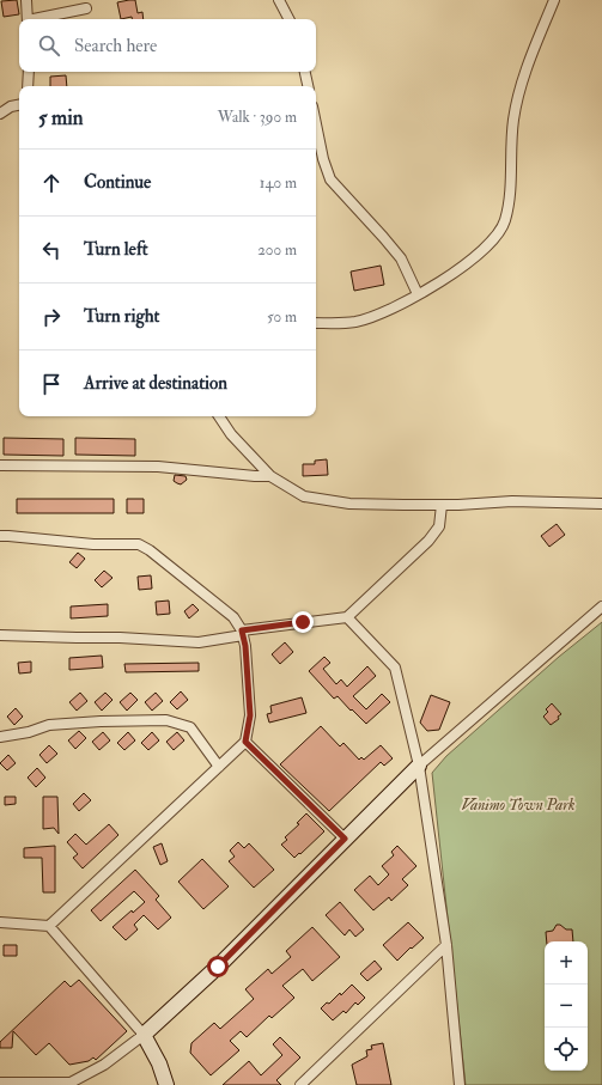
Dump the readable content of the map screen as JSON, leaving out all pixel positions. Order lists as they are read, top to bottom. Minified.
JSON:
{"parks":["Vanimo Town Park"],"page":{"search":"Search here","heading":["5 min","Walk · 390 m"],"list":[["Continue","140 m"],["Turn left","200 m"],["Turn right","50 m"],"Arrive at destination"],"map_buttons":["+","−"]}}
